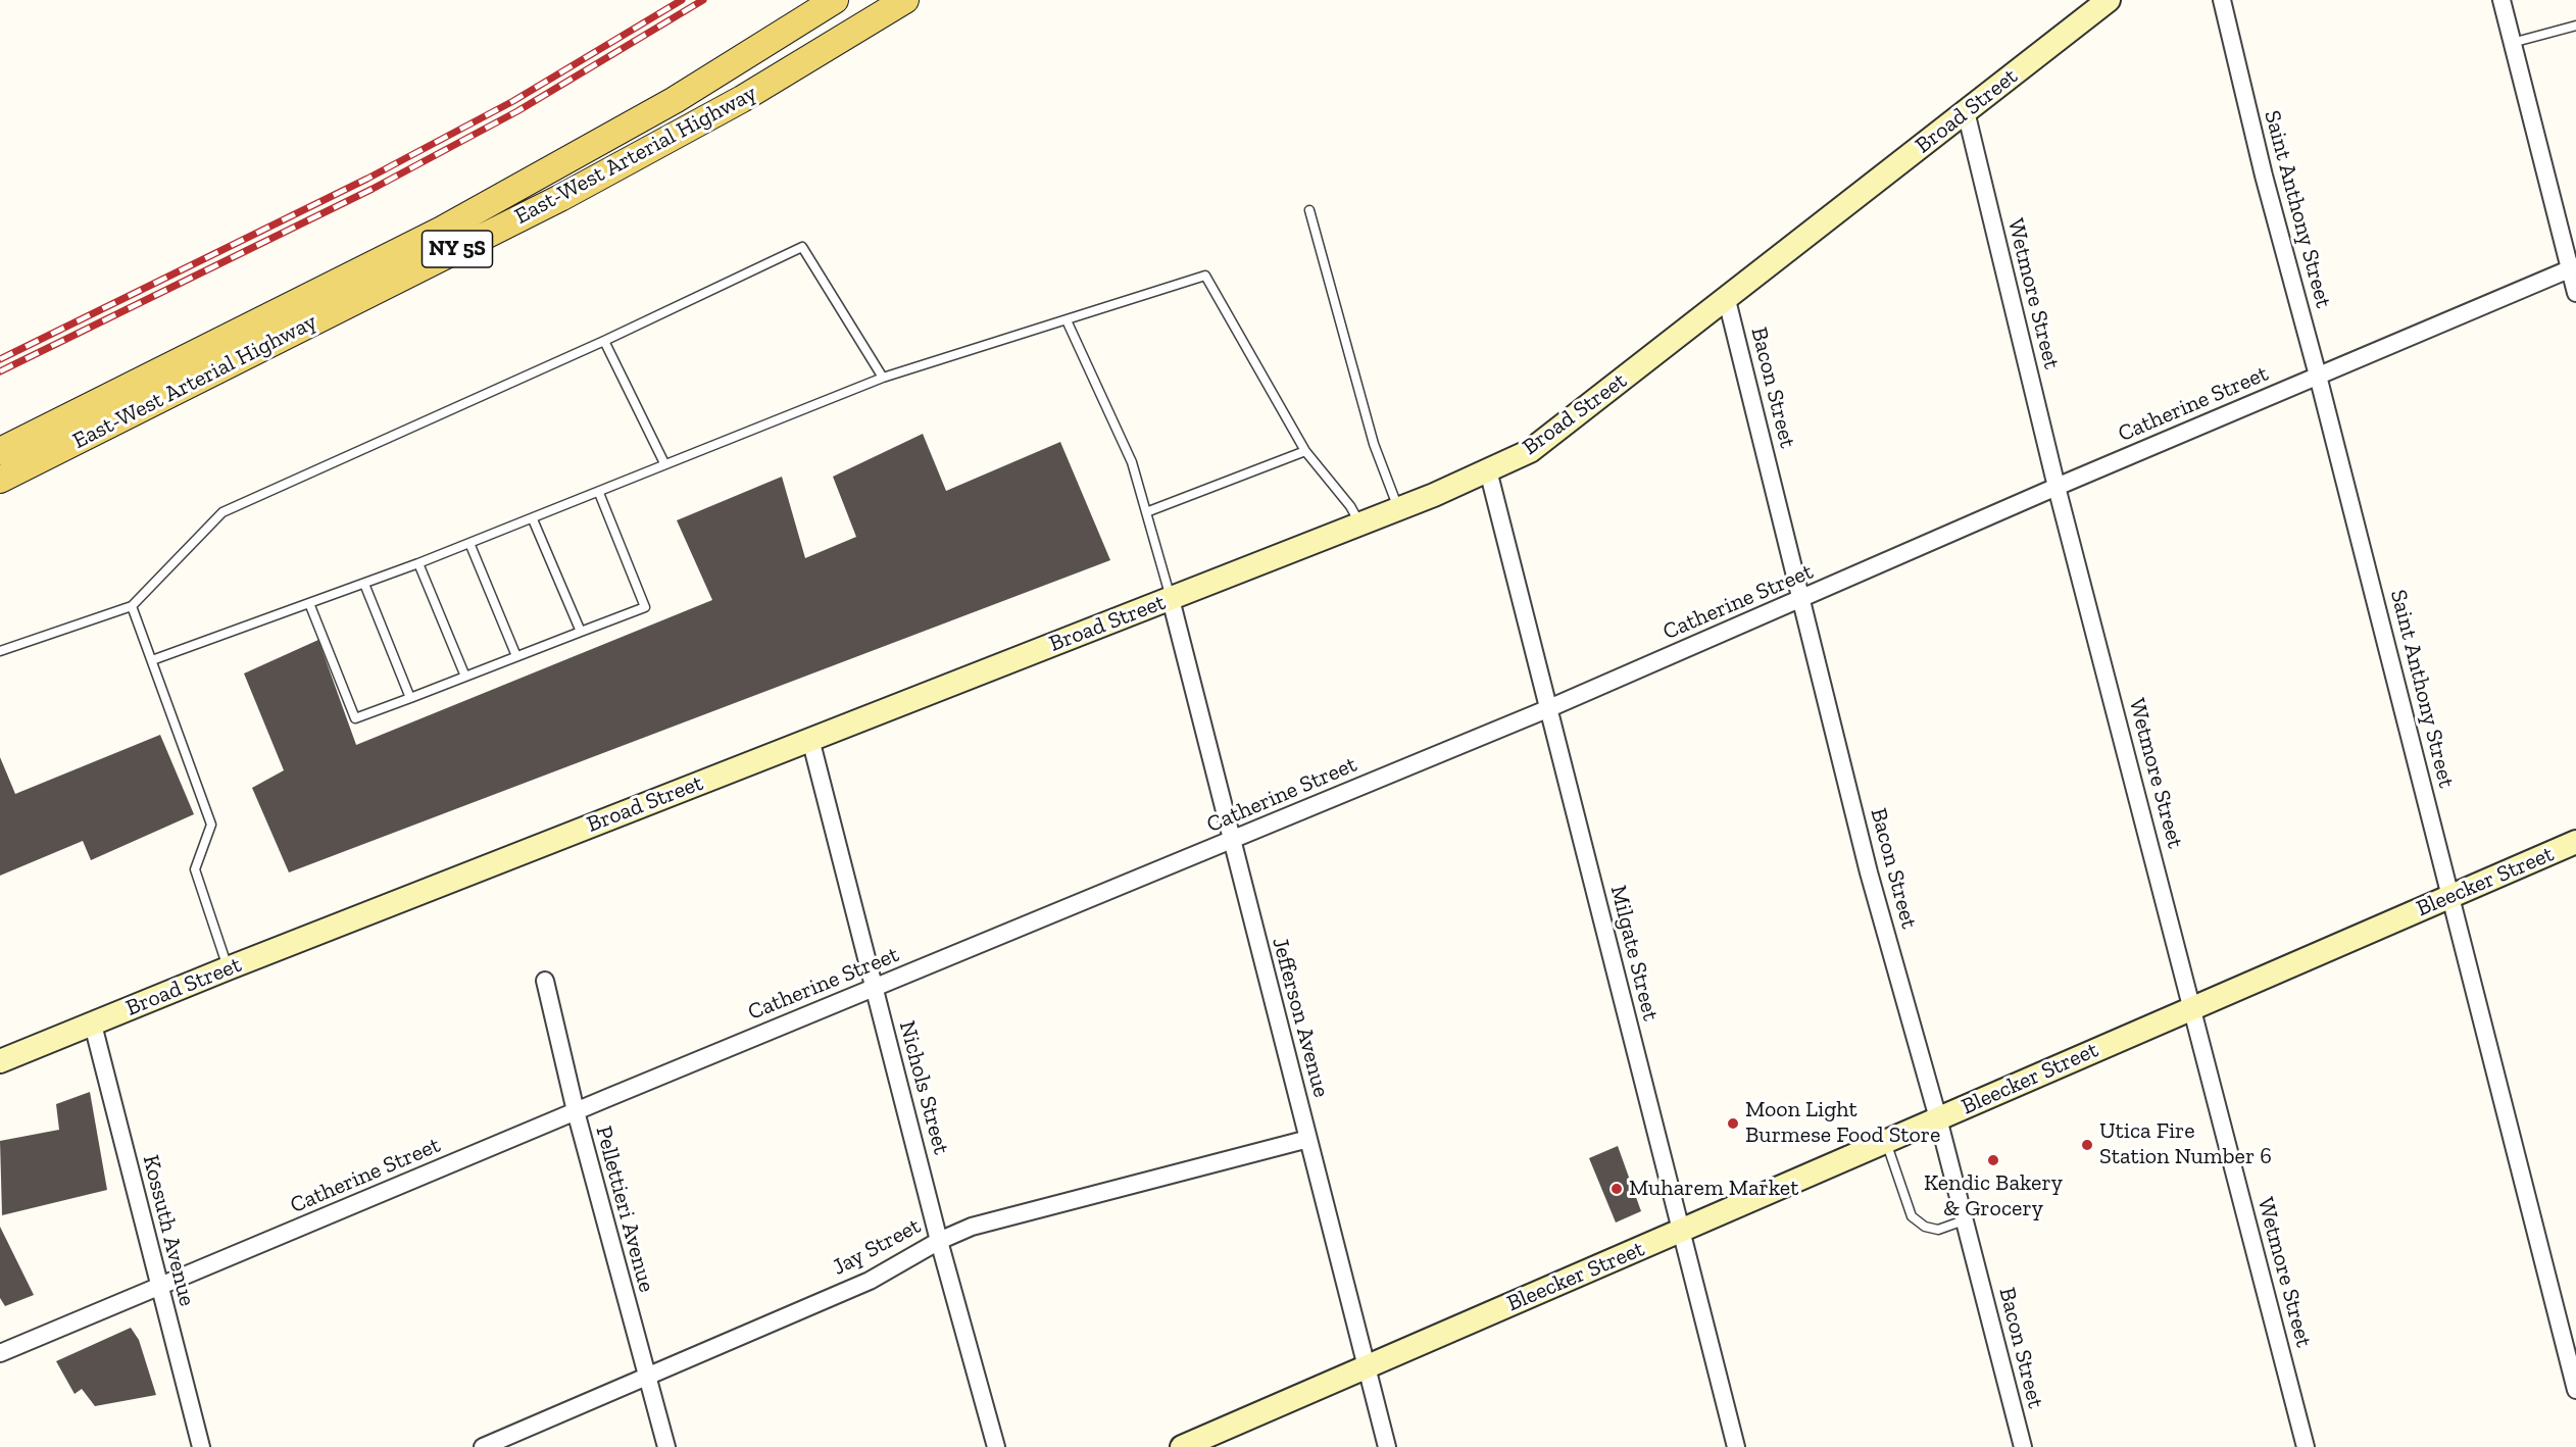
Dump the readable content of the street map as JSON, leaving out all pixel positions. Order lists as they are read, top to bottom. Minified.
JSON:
{"streets":{"main road":["Broad Street","East-West Arterial Highway","NY 5S","Bleecker Street"],"street":["Saint Anthony Street","Wetmore Street","Bacon Street","Catherine Street","Milgate Street","Jefferson Avenue","Nichols Street","Pellettieri Avenue","Kossuth Avenue","Jay Street"]},"crossings":[["Broad Street","Wetmore Street"],["Broad Street","Bacon Street"],["Broad Street","Milgate Street"],["Broad Street","Jefferson Avenue"],["Broad Street","Nichols Street"],["Broad Street","Kossuth Avenue"],["Saint Anthony Street","Catherine Street"],["Saint Anthony Street","Bleecker Street"],["Wetmore Street","Catherine Street"],["Wetmore Street","Bleecker Street"],["Bacon Street","Catherine Street"],["Bacon Street","Bleecker Street"],["Catherine Street","Milgate Street"],["Catherine Street","Jefferson Avenue"],["Catherine Street","Nichols Street"],["Catherine Street","Pellettieri Avenue"],["Catherine Street","Kossuth Avenue"],["Bleecker Street","Milgate Street"],["Bleecker Street","Jefferson Avenue"],["Jefferson Avenue","Jay Street"],["Nichols Street","Jay Street"],["Pellettieri Avenue","Jay Street"]],"places":["Moon Light Burmese Food Store","Utica Fire Station Number 6","Kendic Bakery & Grocery","Muharem Market"]}
